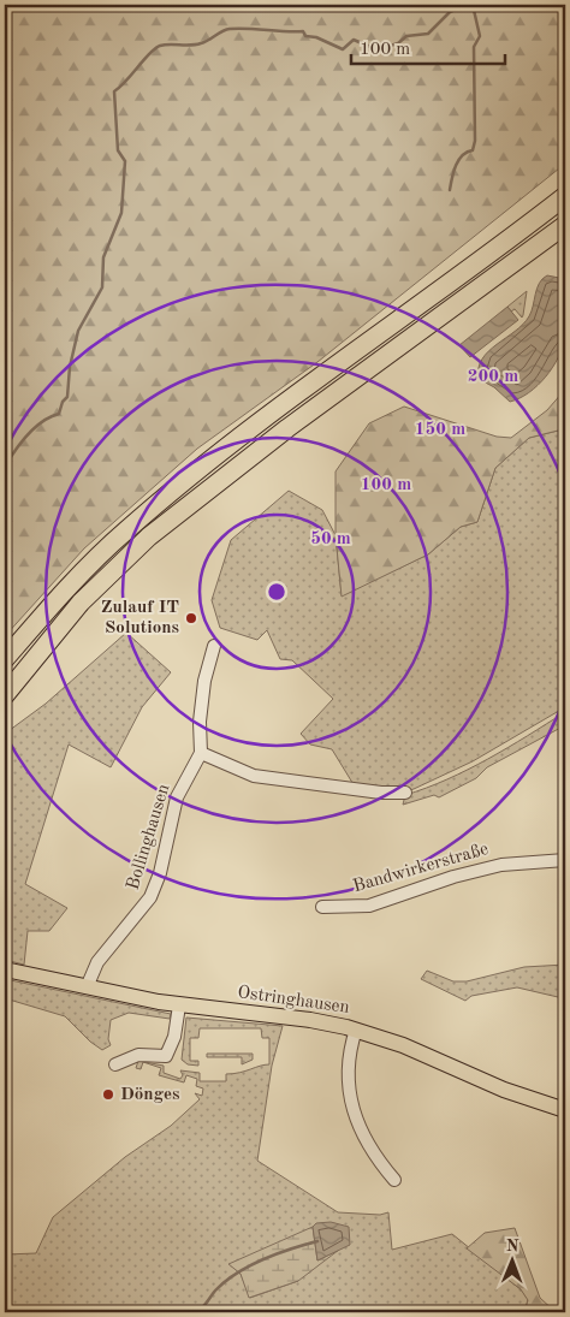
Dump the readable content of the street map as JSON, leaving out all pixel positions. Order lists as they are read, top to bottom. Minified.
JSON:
{"streets":{"main road":["Ostringhausen"],"street":["Bollinghausen","Bandwirkerstraße"]},"crossings":[["Bollinghausen","Ostringhausen"]],"places":["Zulauf IT Solutions","Dönges"],"scale_bar":"100 m","north":"top","rings":["200 m","150 m","100 m","50 m"]}
